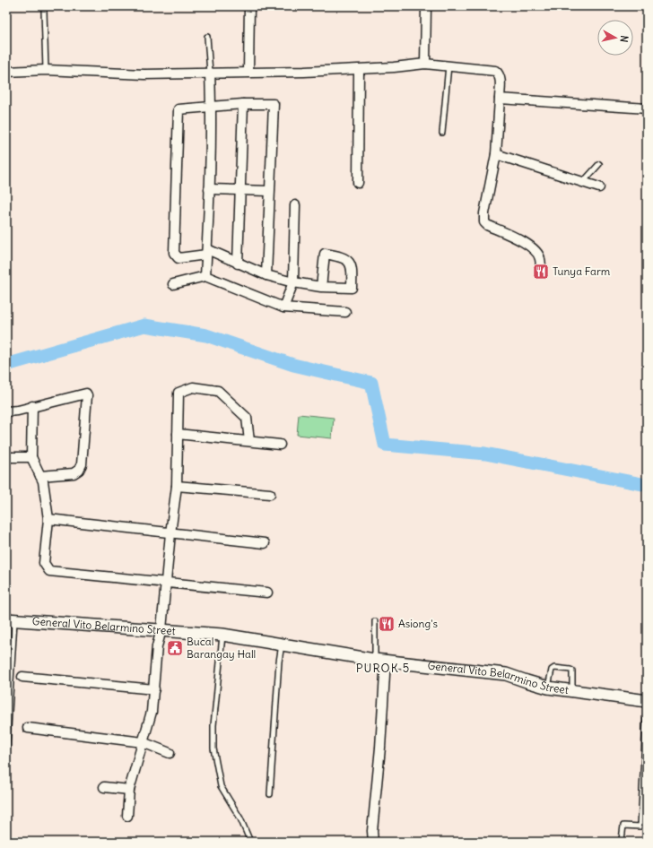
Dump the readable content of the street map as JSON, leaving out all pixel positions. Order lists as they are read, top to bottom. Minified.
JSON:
{"streets":{"street":["General Vito Belarmino Street"]},"districts":["PUROK 5"],"places":{"restaurant":["Tunya Farm","Asiong's"],"public building":["Bucal Barangay Hall"]},"north":"right"}
